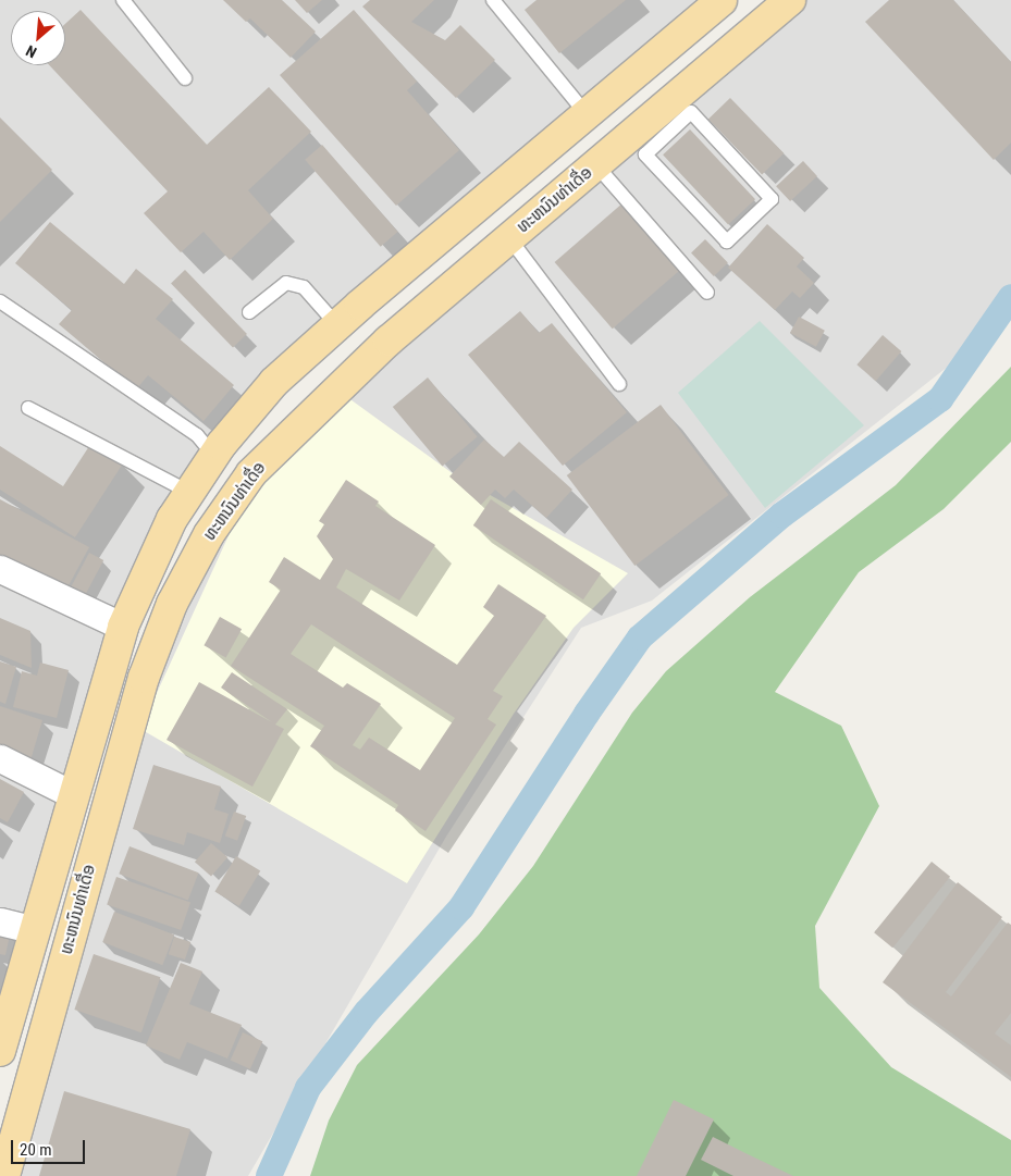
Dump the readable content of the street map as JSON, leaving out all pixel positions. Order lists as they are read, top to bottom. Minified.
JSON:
{"streets":{"main road":["ທະຫນົນທ່າເດື່ອ"]},"scale_bar":"20 m","north":"bottom left"}
